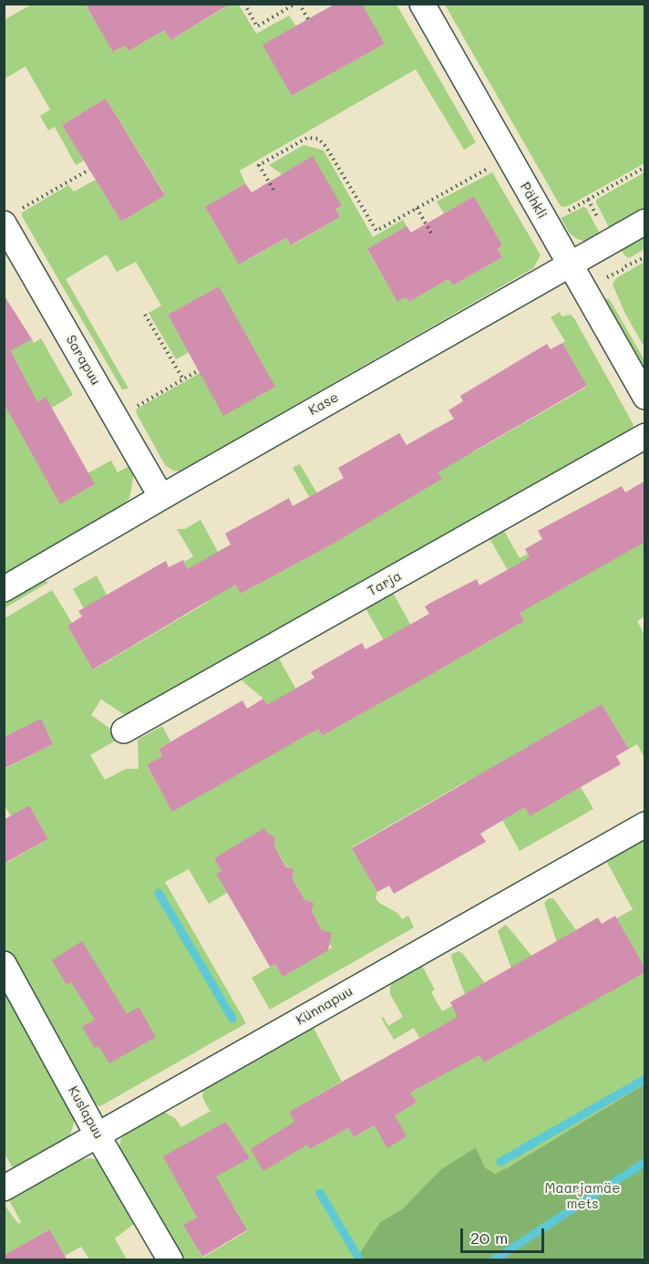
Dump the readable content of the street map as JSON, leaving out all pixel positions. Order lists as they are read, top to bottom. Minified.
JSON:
{"streets":{"street":["Pähkli","Sarapuu","Kase","Tarja","Künnapuu","Kuslapuu"]},"crossings":[["Pähkli","Kase"],["Sarapuu","Kase"],["Künnapuu","Kuslapuu"]],"parks":["Maarjamäe mets"],"scale_bar":"20 m"}
